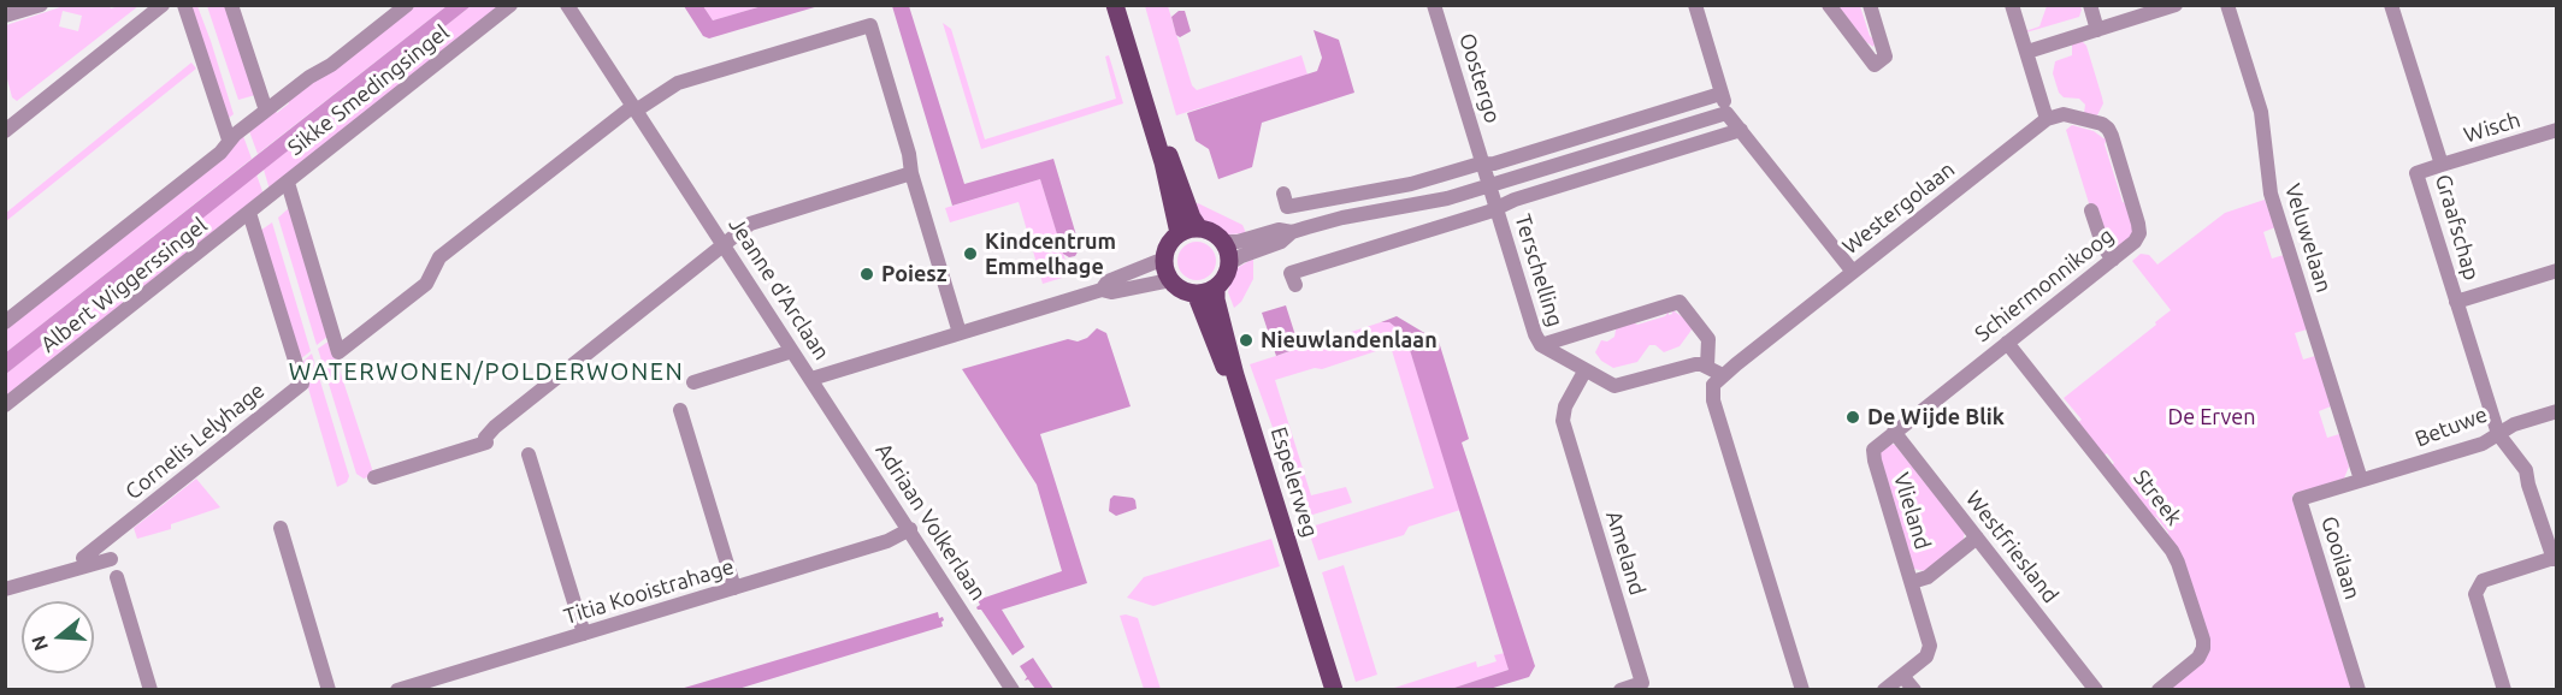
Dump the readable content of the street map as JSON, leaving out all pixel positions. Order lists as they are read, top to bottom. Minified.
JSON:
{"streets":{"main road":["Espelerweg"],"street":["Oostergo","Sikke Smedingsingel","Wisch","Westergolaan","Graafschap","Veluwelaan","Terschelling","Albert Wiggerssingel","Schiermonnikoog","Jeanne d'Arclaan","Betuwe","Cornelis Lelyhage","Streek","Vlieland","Adriaan Volkerlaan","Westfriesland","Ameland","Gooilaan","Titia Kooistrahage"]},"crossings":[["Sikke Smedingsingel","Albert Wiggerssingel"],["Sikke Smedingsingel","Jeanne d'Arclaan"],["Wisch","Graafschap"],["Westergolaan","Schiermonnikoog"],["Graafschap","Betuwe"],["Veluwelaan","Betuwe"],["Veluwelaan","Gooilaan"],["Terschelling","Ameland"],["Albert Wiggerssingel","Cornelis Lelyhage"],["Schiermonnikoog","Streek"],["Schiermonnikoog","Vlieland"],["Schiermonnikoog","Westfriesland"],["Jeanne d'Arclaan","Espelerweg"],["Jeanne d'Arclaan","Adriaan Volkerlaan"],["Betuwe","Gooilaan"],["Vlieland","Westfriesland"],["Adriaan Volkerlaan","Titia Kooistrahage"]],"districts":["WATERWONEN/POLDERWONEN"],"parks":["De Erven"],"places":["Kindcentrum Emmelhage","Poiesz","Nieuwlandenlaan","De Wijde Blik"],"north":"left"}
